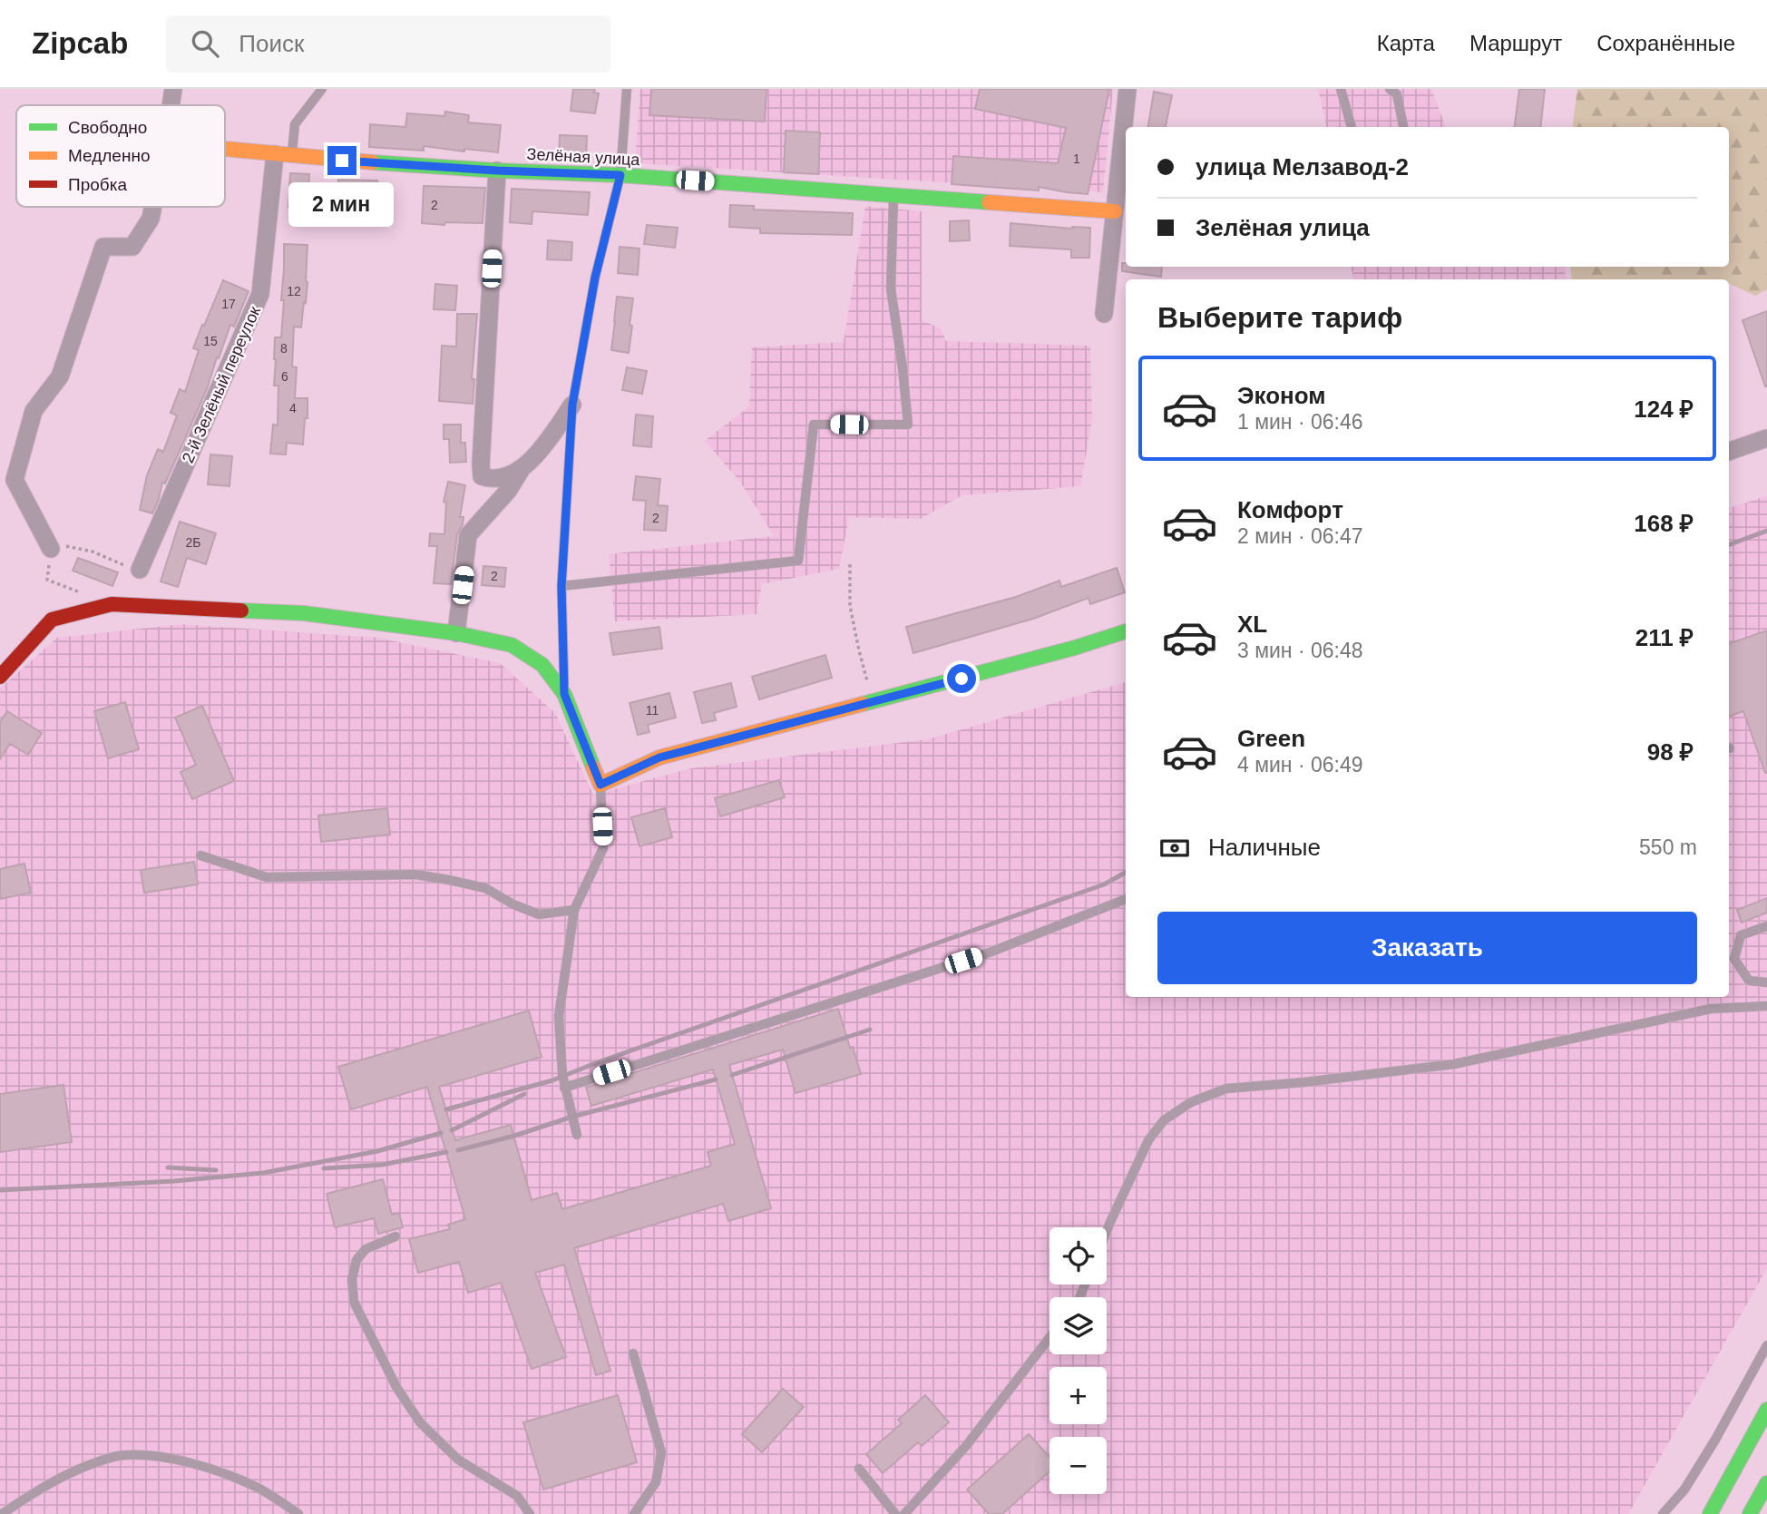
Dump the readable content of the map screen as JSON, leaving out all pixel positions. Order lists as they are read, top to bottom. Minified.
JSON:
{"streets":{"street":["Зелёная улица","2-й Зелёный переулок"]},"crossings":[["Зелёная улица","2-й Зелёный переулок"]],"house_numbers":["1","2","12","17","15","8","6","4","2","2Б","2","11"],"legend":["Свободно","Медленно","Пробка"],"page":{"header":"Zipcab","search":"Поиск","nav":["Карта","Маршрут","Сохранённые"],"banner":["улица Мелзавод-2","Зелёная улица"],"bubble":"2 мин","heading":"Выберите тариф","list":[{"name":"Эконом","note":"1 мин · 06:46","value":"124 ₽"},{"name":"Комфорт","note":"2 мин · 06:47","value":"168 ₽"},{"name":"XL","note":"3 мин · 06:48","value":"211 ₽"},{"name":"Green","note":"4 мин · 06:49","value":"98 ₽"}],"pay":["Наличные","550 m"],"buttons":"Заказать","map_buttons":["+","−"]}}
